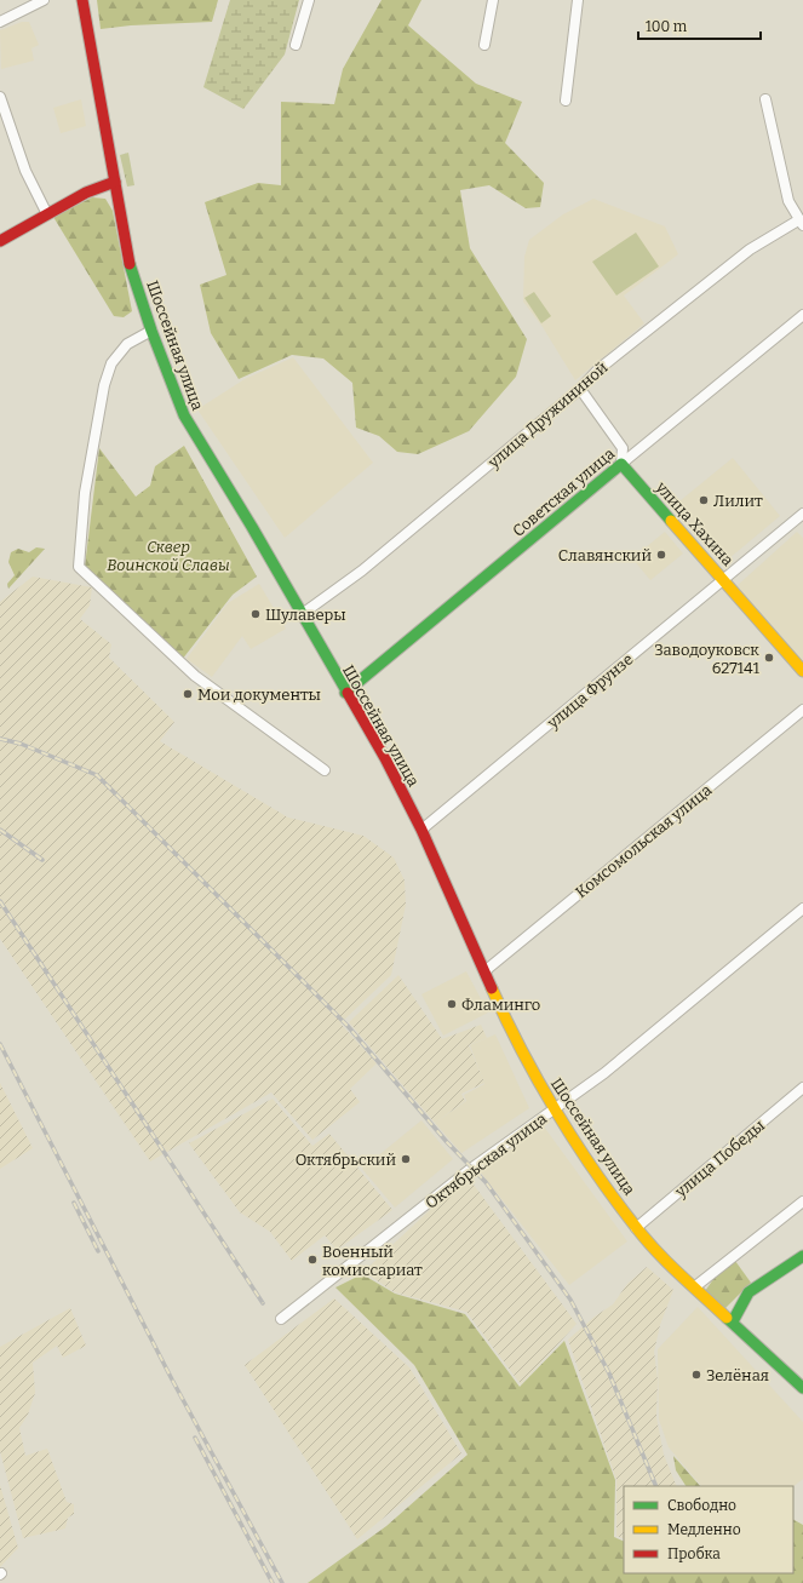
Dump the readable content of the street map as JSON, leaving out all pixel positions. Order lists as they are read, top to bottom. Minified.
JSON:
{"streets":{"main road":["Шоссейная улица","Советская улица","улица Хахина"],"street":["улица Дружининой","улица Фрунзе","Комсомольская улица","улица Победы","Октябрьская улица"]},"crossings":[["Шоссейная улица","улица Дружининой"],["Шоссейная улица","Советская улица"],["Шоссейная улица","улица Фрунзе"],["Шоссейная улица","Комсомольская улица"],["Шоссейная улица","улица Победы"],["Шоссейная улица","Октябрьская улица"],["Советская улица","улица Хахина"],["улица Хахина","улица Фрунзе"]],"parks":["Сквер Воинской Славы"],"places":["Лилит","Славянский","Шулаверы","Заводоуковск 627141","Мои документы","Фламинго","Октябрьский","Военный комиссариат","Зелёная"],"legend":["Свободно","Медленно","Пробка"],"scale_bar":"100 m"}
